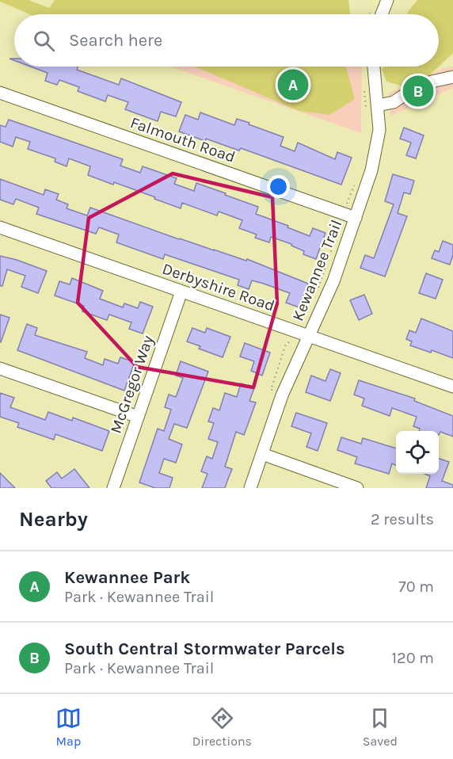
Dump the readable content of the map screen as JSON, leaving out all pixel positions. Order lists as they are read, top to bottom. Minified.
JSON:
{"streets":{"street":["Falmouth Road","Kewannee Trail","Derbyshire Road","McGregor Way"]},"crossings":[["Falmouth Road","Kewannee Trail"],["Kewannee Trail","Derbyshire Road"],["Derbyshire Road","McGregor Way"]],"page":{"search":"Search here","pins":["A","B"],"heading":["Nearby","2 results"],"list":[{"mark":"A","name":"Kewannee Park","note":"Park · Kewannee Trail","value":"70 m"},{"mark":"B","name":"South Central Stormwater Parcels","note":"Park · Kewannee Trail","value":"120 m"}],"nav":["Map","Directions","Saved"]}}
